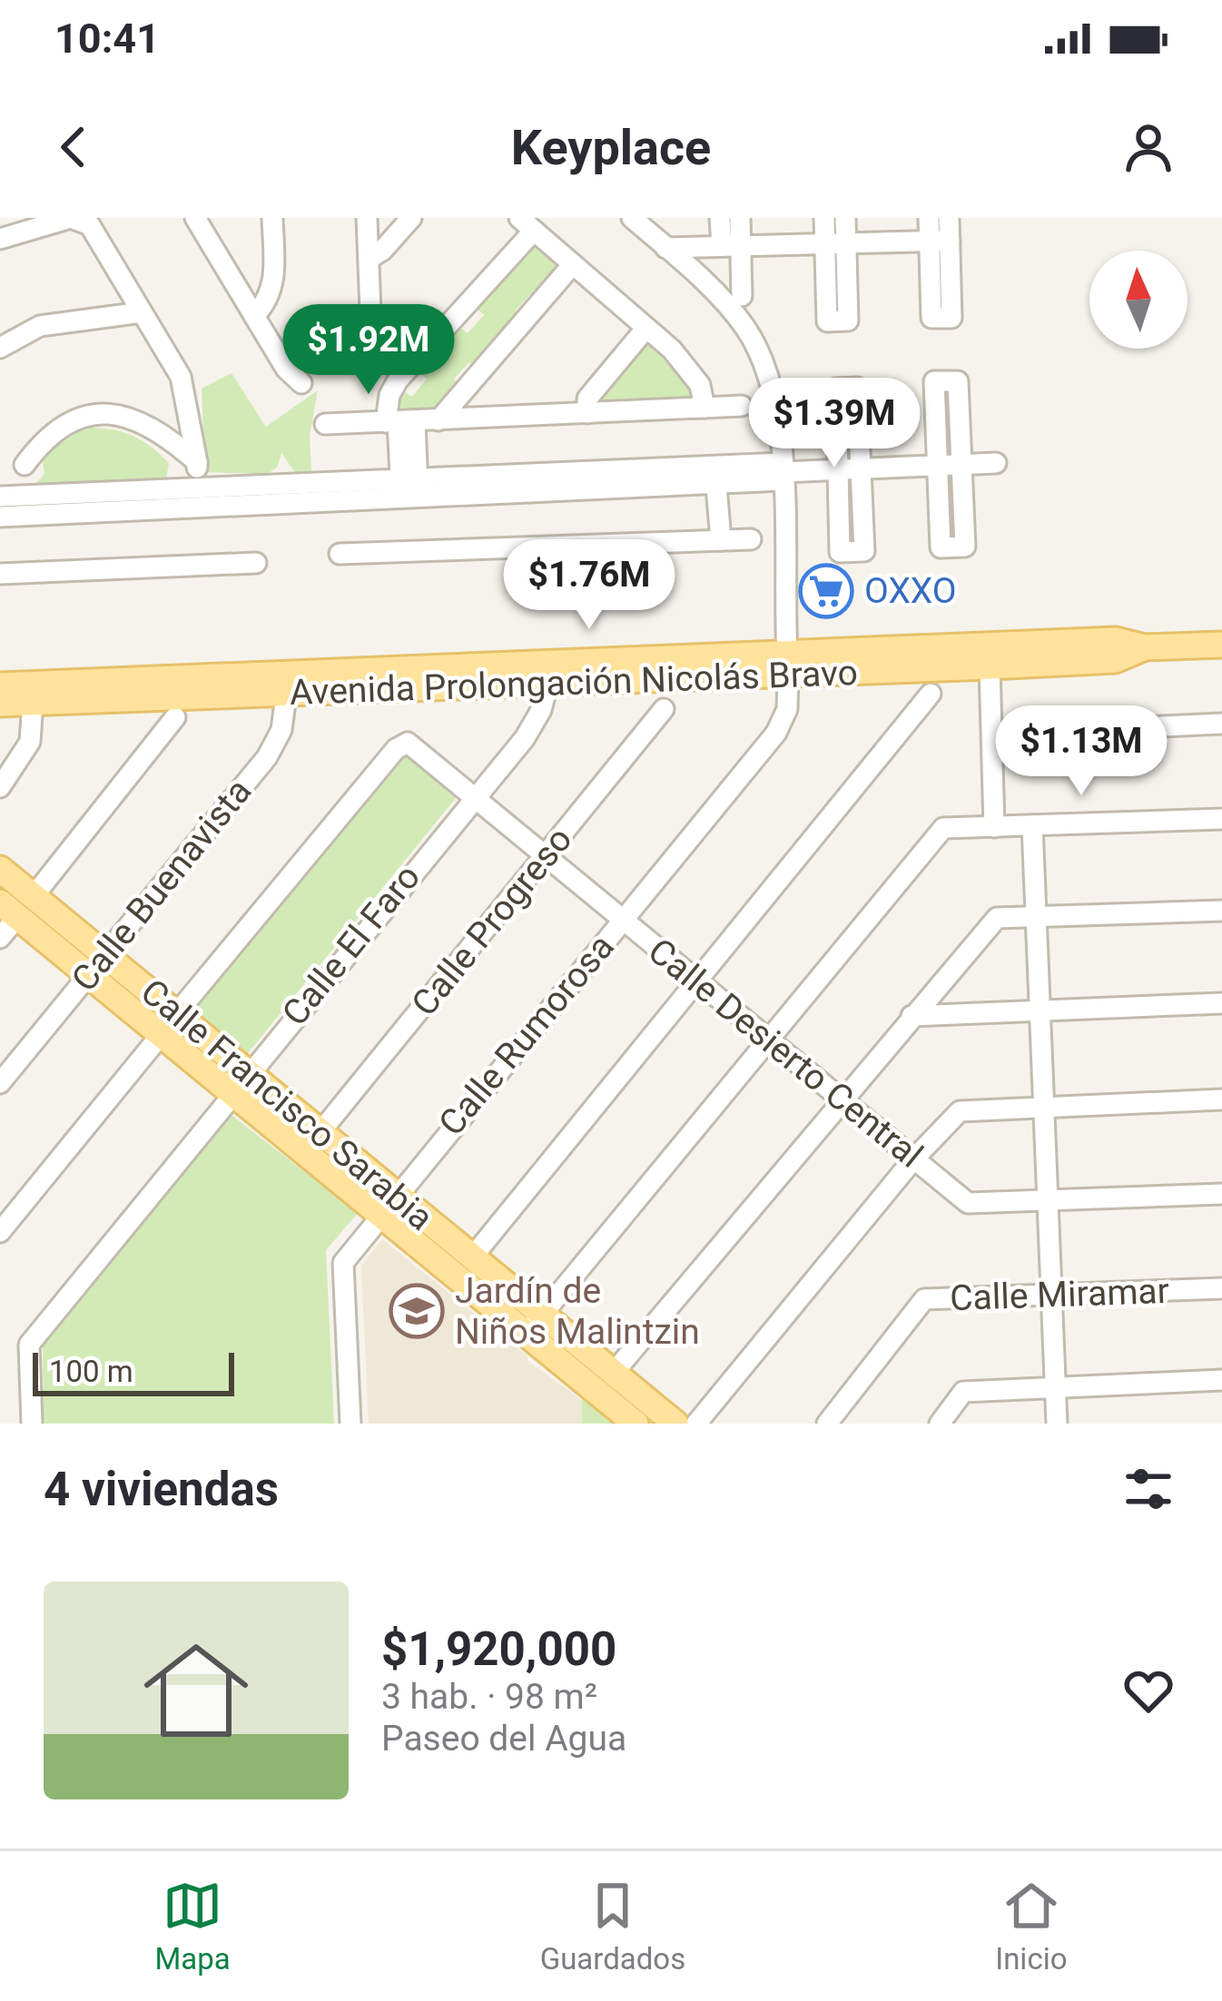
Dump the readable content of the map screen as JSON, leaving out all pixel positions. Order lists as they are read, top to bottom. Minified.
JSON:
{"streets":{"main road":["Avenida Prolongación Nicolás Bravo","Calle Francisco Sarabia"],"street":["Calle Buenavista","Calle Progreso","Calle El Faro","Calle Rumorosa","Calle Desierto Central","Calle Miramar"]},"crossings":[["Avenida Prolongación Nicolás Bravo","Calle Buenavista"],["Avenida Prolongación Nicolás Bravo","Calle El Faro"],["Avenida Prolongación Nicolás Bravo","Calle Rumorosa"],["Calle Buenavista","Calle Francisco Sarabia"],["Calle Progreso","Calle Desierto Central"],["Calle Progreso","Calle Francisco Sarabia"],["Calle El Faro","Calle Desierto Central"],["Calle El Faro","Calle Francisco Sarabia"],["Calle Rumorosa","Calle Desierto Central"],["Calle Rumorosa","Calle Francisco Sarabia"],["Calle Desierto Central","Calle Francisco Sarabia"]],"places":{"supermarket":["OXXO"],"school or university":["Jardín de Niños Malintzin"]},"scale_bar":"100 m","north":"top","page":{"status":"10:41","header":"Keyplace","price":["$1.92M","$1.39M","$1.76M","$1.13M"],"scale":"100 m","heading":"4 viviendas","list":[{"name":"$1,920,000","note":"3 hab. · 98 m² · Paseo del Agua"}],"tabs":["Mapa","Guardados","Inicio"]}}
